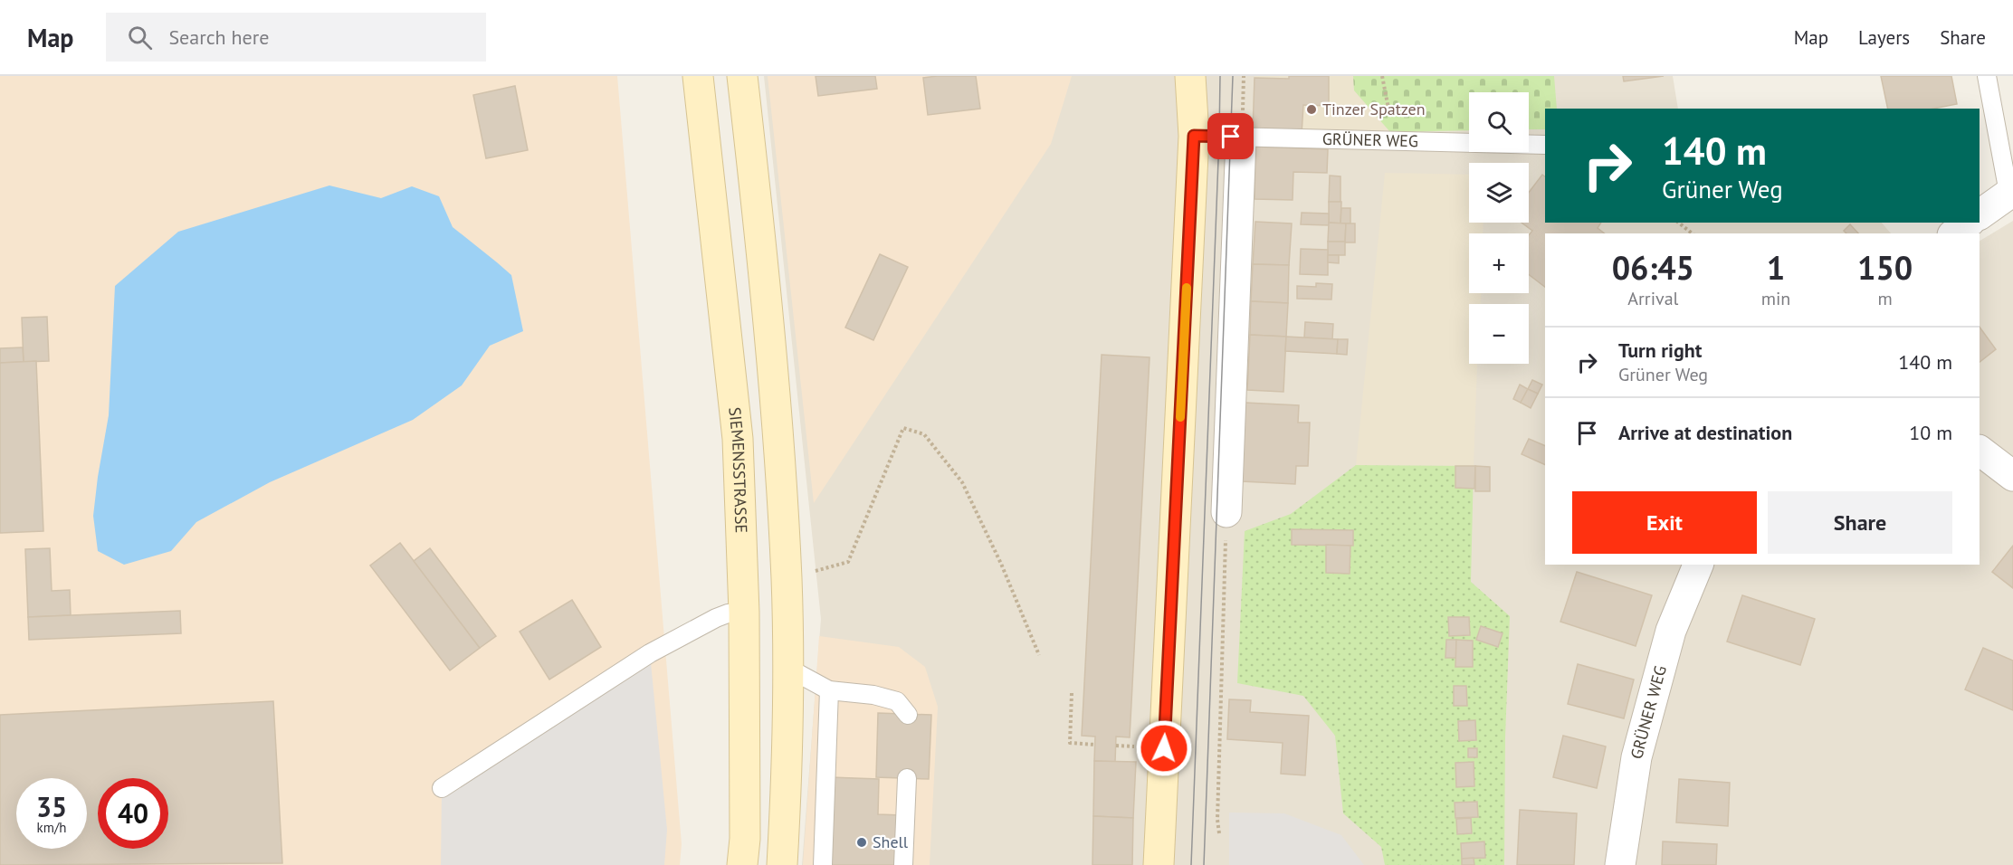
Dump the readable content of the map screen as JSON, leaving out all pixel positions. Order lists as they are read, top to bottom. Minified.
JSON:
{"streets":{"main road":["SIEMENSSTRASSE"],"street":["GRÜNER WEG"]},"places":["Tinzer Spatzen","Shell"],"page":{"header":"Map","search":"Search here","nav":["Map","Layers","Share"],"map_buttons":["+","−"],"turn":["140 m","Grüner Weg"],"eta":["06:45","Arrival","1","min","150","m"],"list":[{"name":"Turn right","note":"Grüner Weg","value":"140 m"},{"name":"Arrive at destination","value":"10 m"}],"buttons":["Exit","Share"],"speed":"35 km/h","limit":"40"}}
